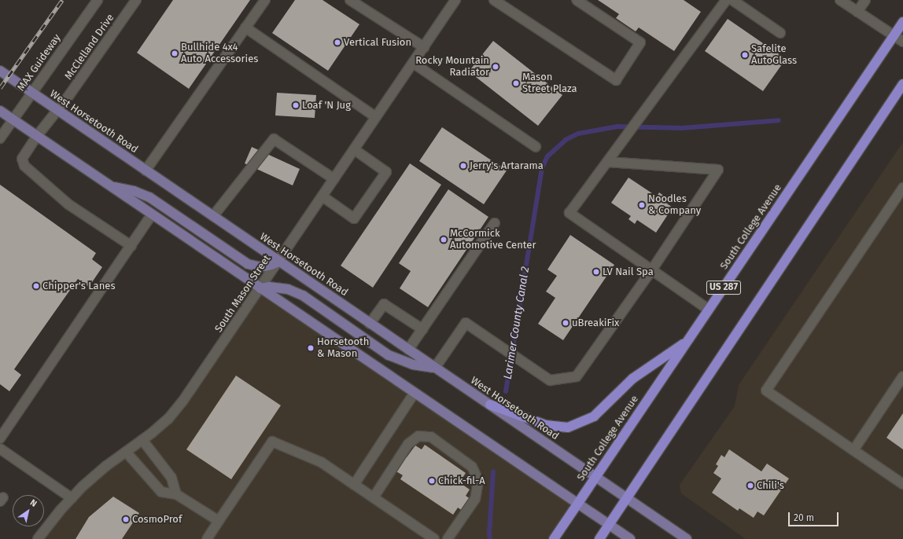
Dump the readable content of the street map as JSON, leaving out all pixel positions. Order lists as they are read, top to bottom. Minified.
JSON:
{"streets":{"highway":["South College Avenue","US 287"],"main road":["West Horsetooth Road"],"street":["McClelland Drive","MAX Guideway","South Mason Street"]},"crossings":[["McClelland Drive","West Horsetooth Road"],["MAX Guideway","West Horsetooth Road"],["West Horsetooth Road","South College Avenue"],["West Horsetooth Road","South Mason Street"]],"water":["Larimer County Canal 2"],"places":["Vertical Fusion","Bullhide 4x4 Auto Accessories","Safelite AutoGlass","Rocky Mountain Radiator","Mason Street Plaza","Loaf 'N Jug","Jerry's Artarama","Noodles & Company","McCormick Automotive Center","LV Nail Spa","Chipper's Lanes","uBreakiFix","Horsetooth & Mason","Chick-fil-A","Chili's","CosmoProf"],"scale_bar":"20 m","north":"top right"}
